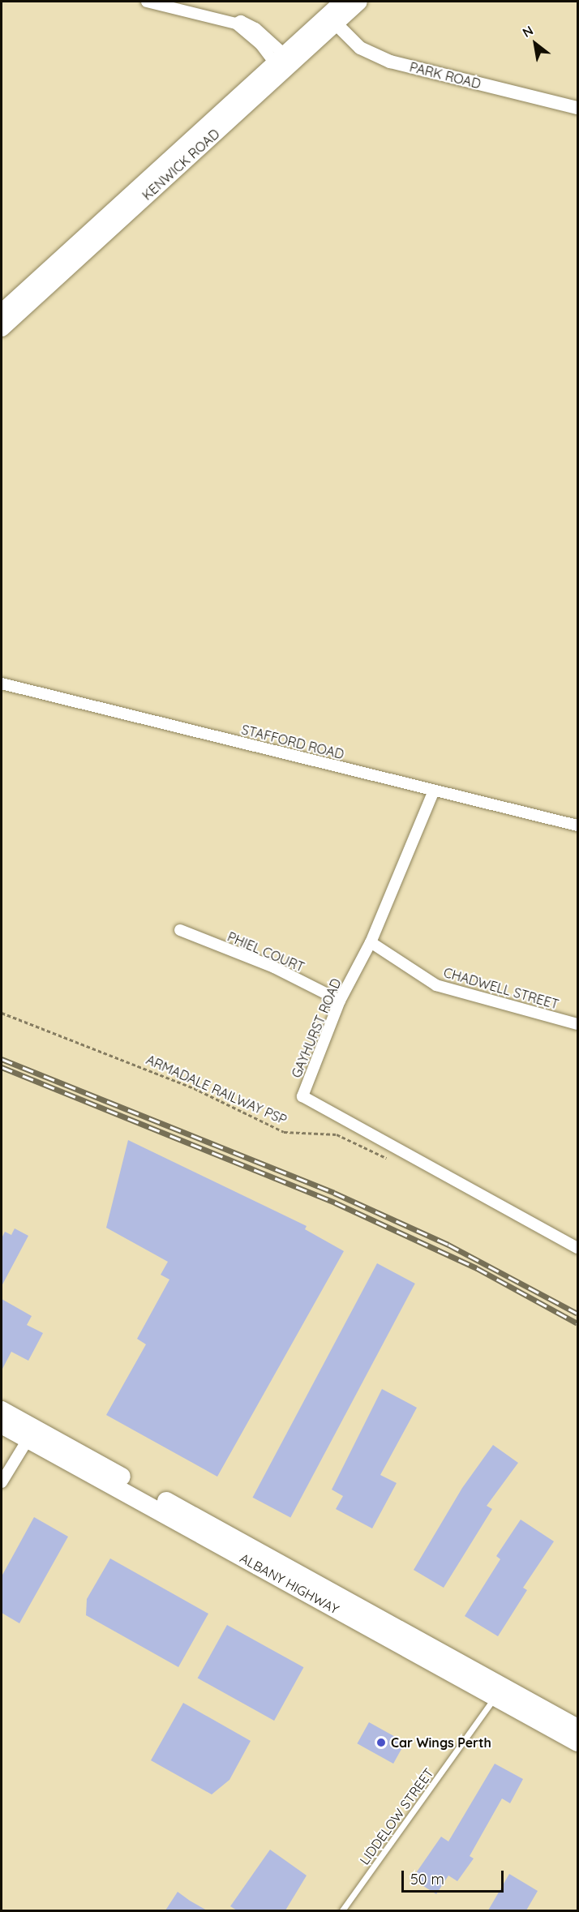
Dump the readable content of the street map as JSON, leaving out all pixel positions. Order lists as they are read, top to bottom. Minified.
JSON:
{"streets":{"highway":["ALBANY HIGHWAY"],"main road":["KENWICK ROAD"],"street":["PARK ROAD","STAFFORD ROAD","PHIEL COURT","CHADWELL STREET","GAYHURST ROAD"],"lane":["LIDDELOW STREET"],"path":["ARMADALE RAILWAY PSP"]},"crossings":[["PARK ROAD","KENWICK ROAD"],["STAFFORD ROAD","GAYHURST ROAD"],["PHIEL COURT","GAYHURST ROAD"],["CHADWELL STREET","GAYHURST ROAD"],["ALBANY HIGHWAY","LIDDELOW STREET"]],"places":["Car Wings Perth"],"scale_bar":"50 m","north":"top left"}
